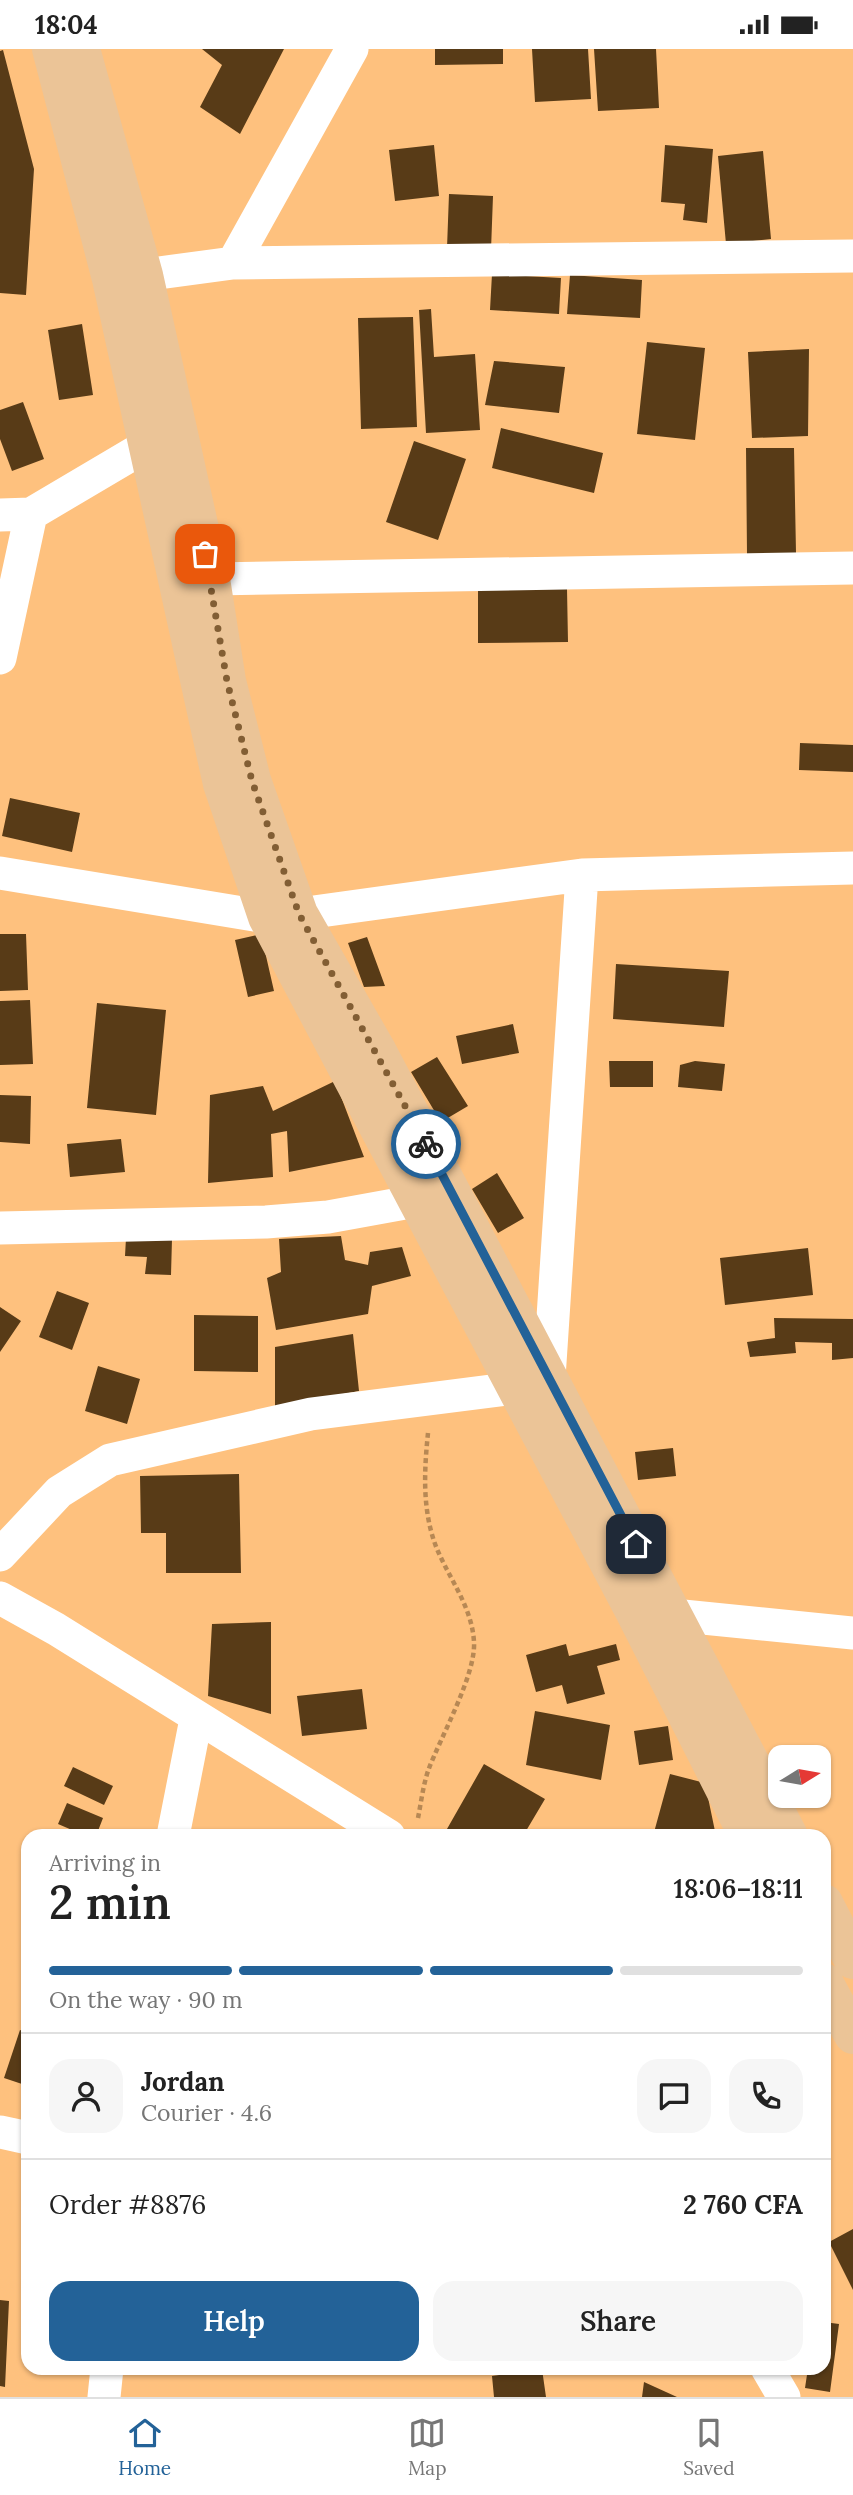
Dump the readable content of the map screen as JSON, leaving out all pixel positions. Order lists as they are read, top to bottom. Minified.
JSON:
{"north":"right","page":{"status":"18:04","heading":["2 min","Arriving in","18:06–18:11"],"panel":["Jordan","Courier · 4.6","Order #8876","2 760 CFA"],"bar":"On the way · 90 m","buttons":["Help","Share"],"tabs":["Home","Map","Saved"]}}
